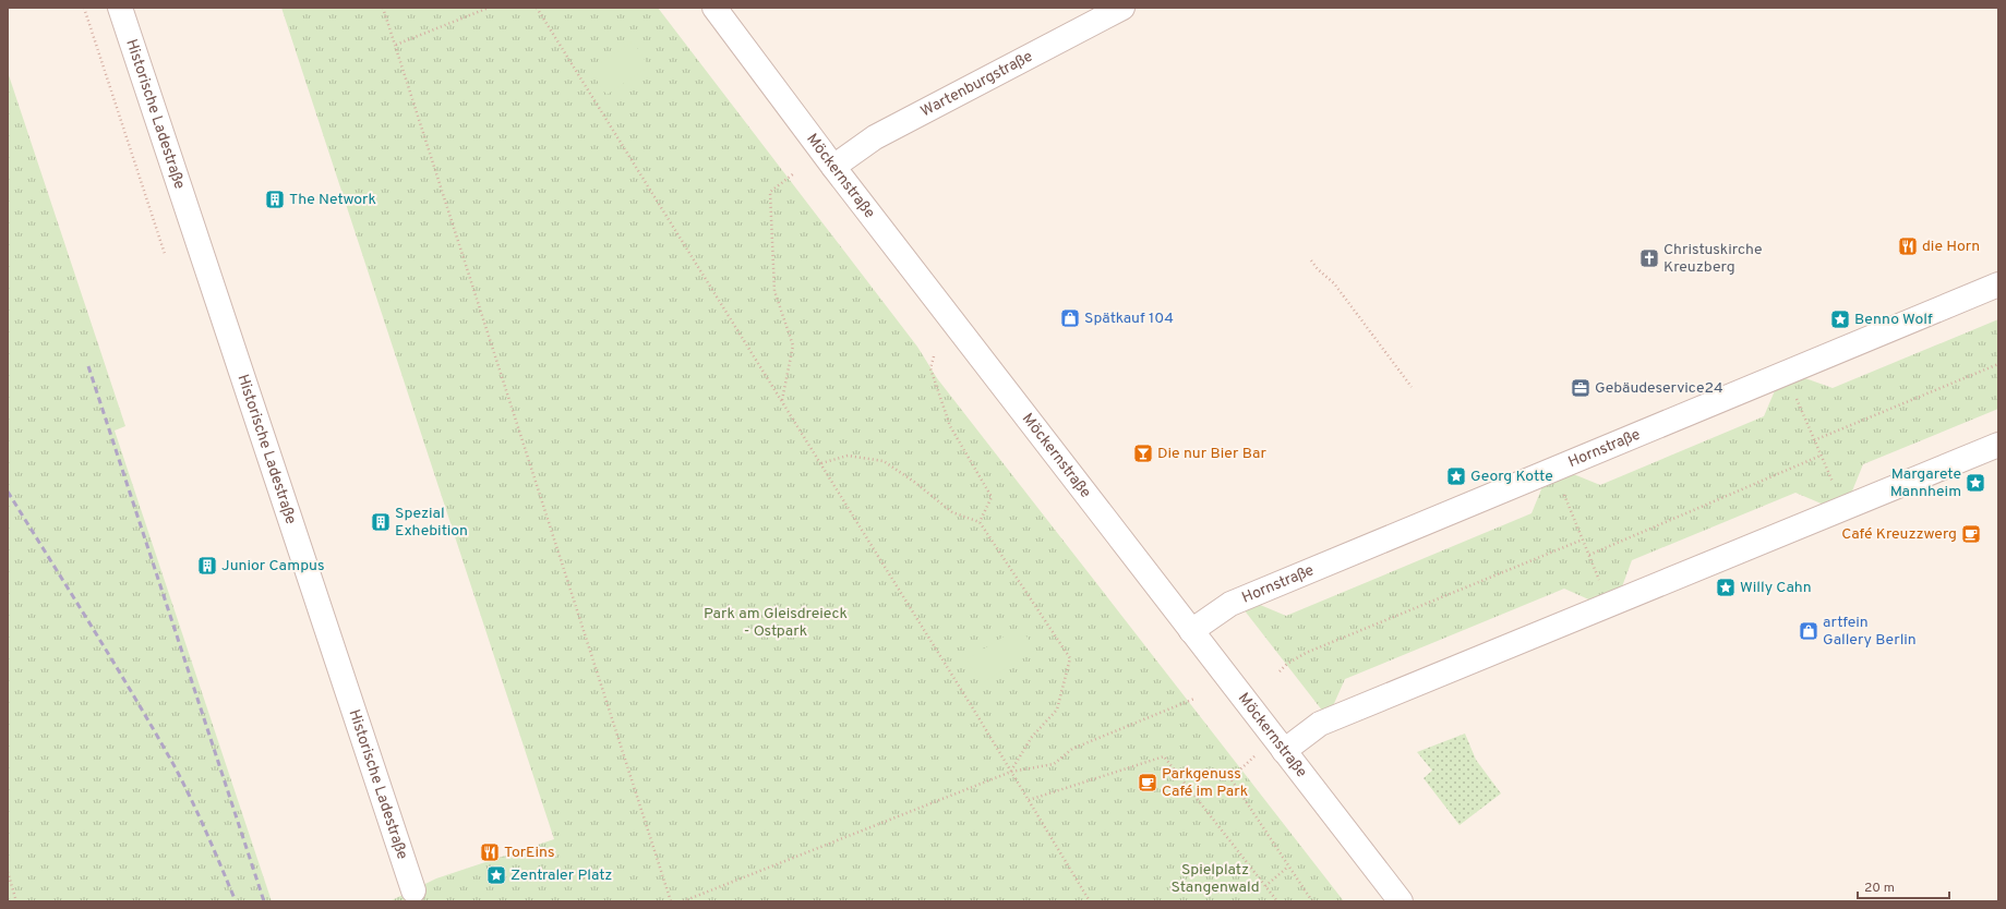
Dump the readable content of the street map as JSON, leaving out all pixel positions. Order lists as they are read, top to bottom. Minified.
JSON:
{"streets":{"street":["Wartenburgstraße","Historische Ladestraße","Möckernstraße","Hornstraße"]},"crossings":[["Wartenburgstraße","Möckernstraße"],["Möckernstraße","Hornstraße"]],"parks":["Park am Gleisdreieck - Ostpark","Spielplatz Stangenwald"],"places":{"building":["The Network","Spezial Exhebition","Junior Campus"],"restaurant":["die Horn","TorEins"],"church":["Christuskirche Kreuzberg"],"shop":["Spätkauf 104","artfein Gallery Berlin"],"place":["Benno Wolf","Georg Kotte","Margarete Mannheim","Willy Cahn","Zentraler Platz"],"office":["Gebäudeservice24"],"bar":["Die nur Bier Bar"],"cafe":["Café Kreuzzwerg","Parkgenuss Café im Park"]},"scale_bar":"20 m"}
